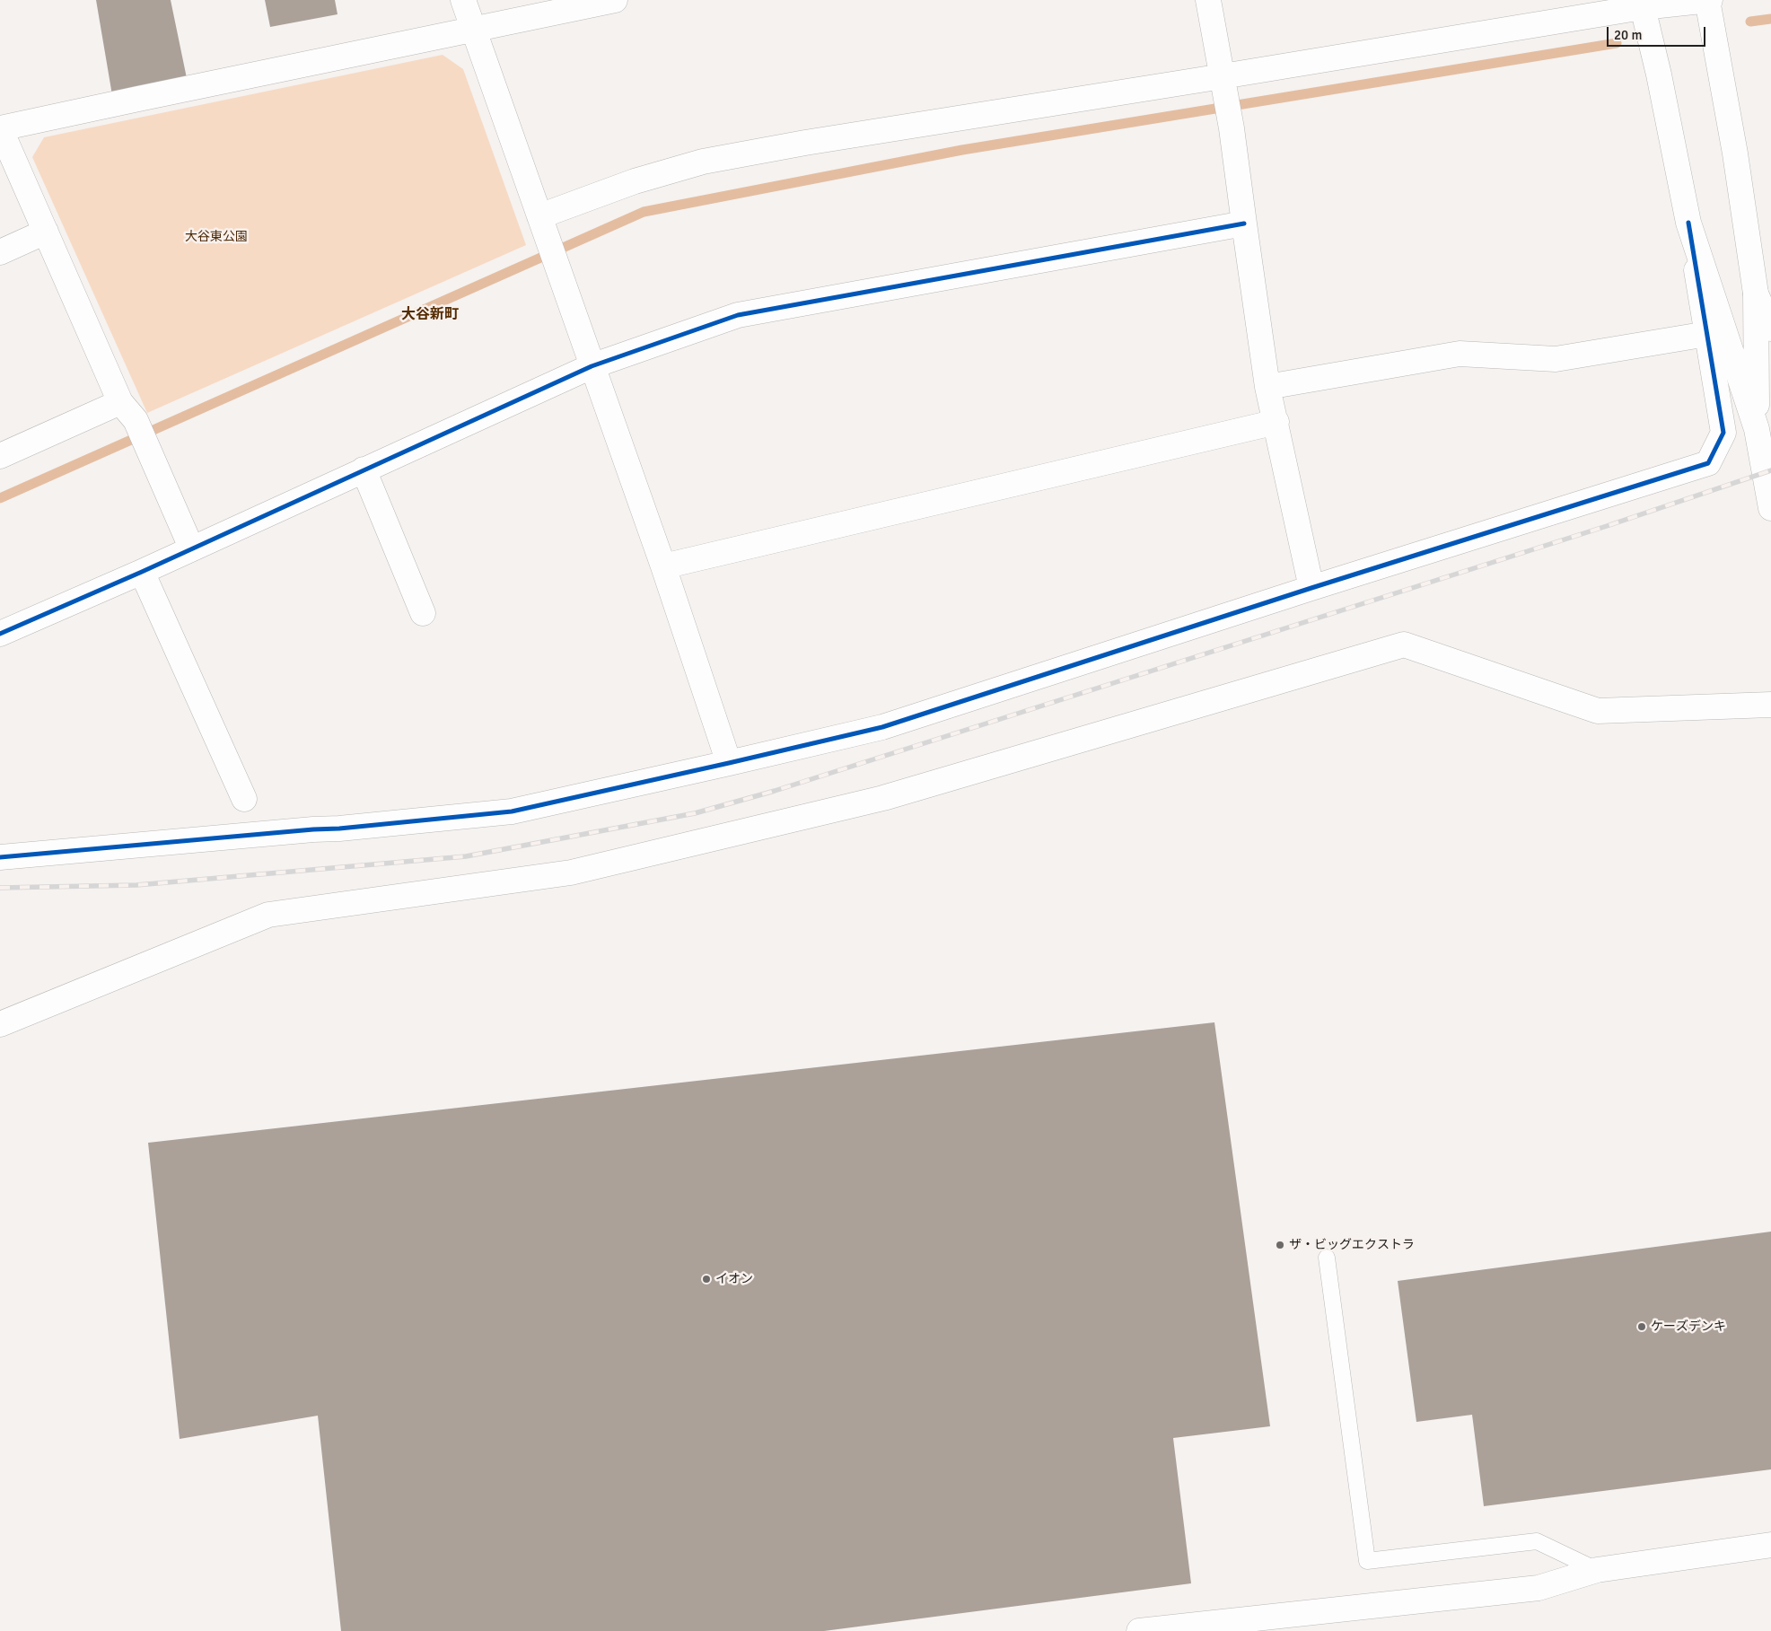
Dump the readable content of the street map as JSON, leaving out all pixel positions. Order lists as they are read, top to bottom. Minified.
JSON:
{"districts":["大谷新町"],"parks":["大谷東公園"],"places":["ザ・ビッグエクストラ","イオン","ケーズデンキ"],"scale_bar":"20 m"}
